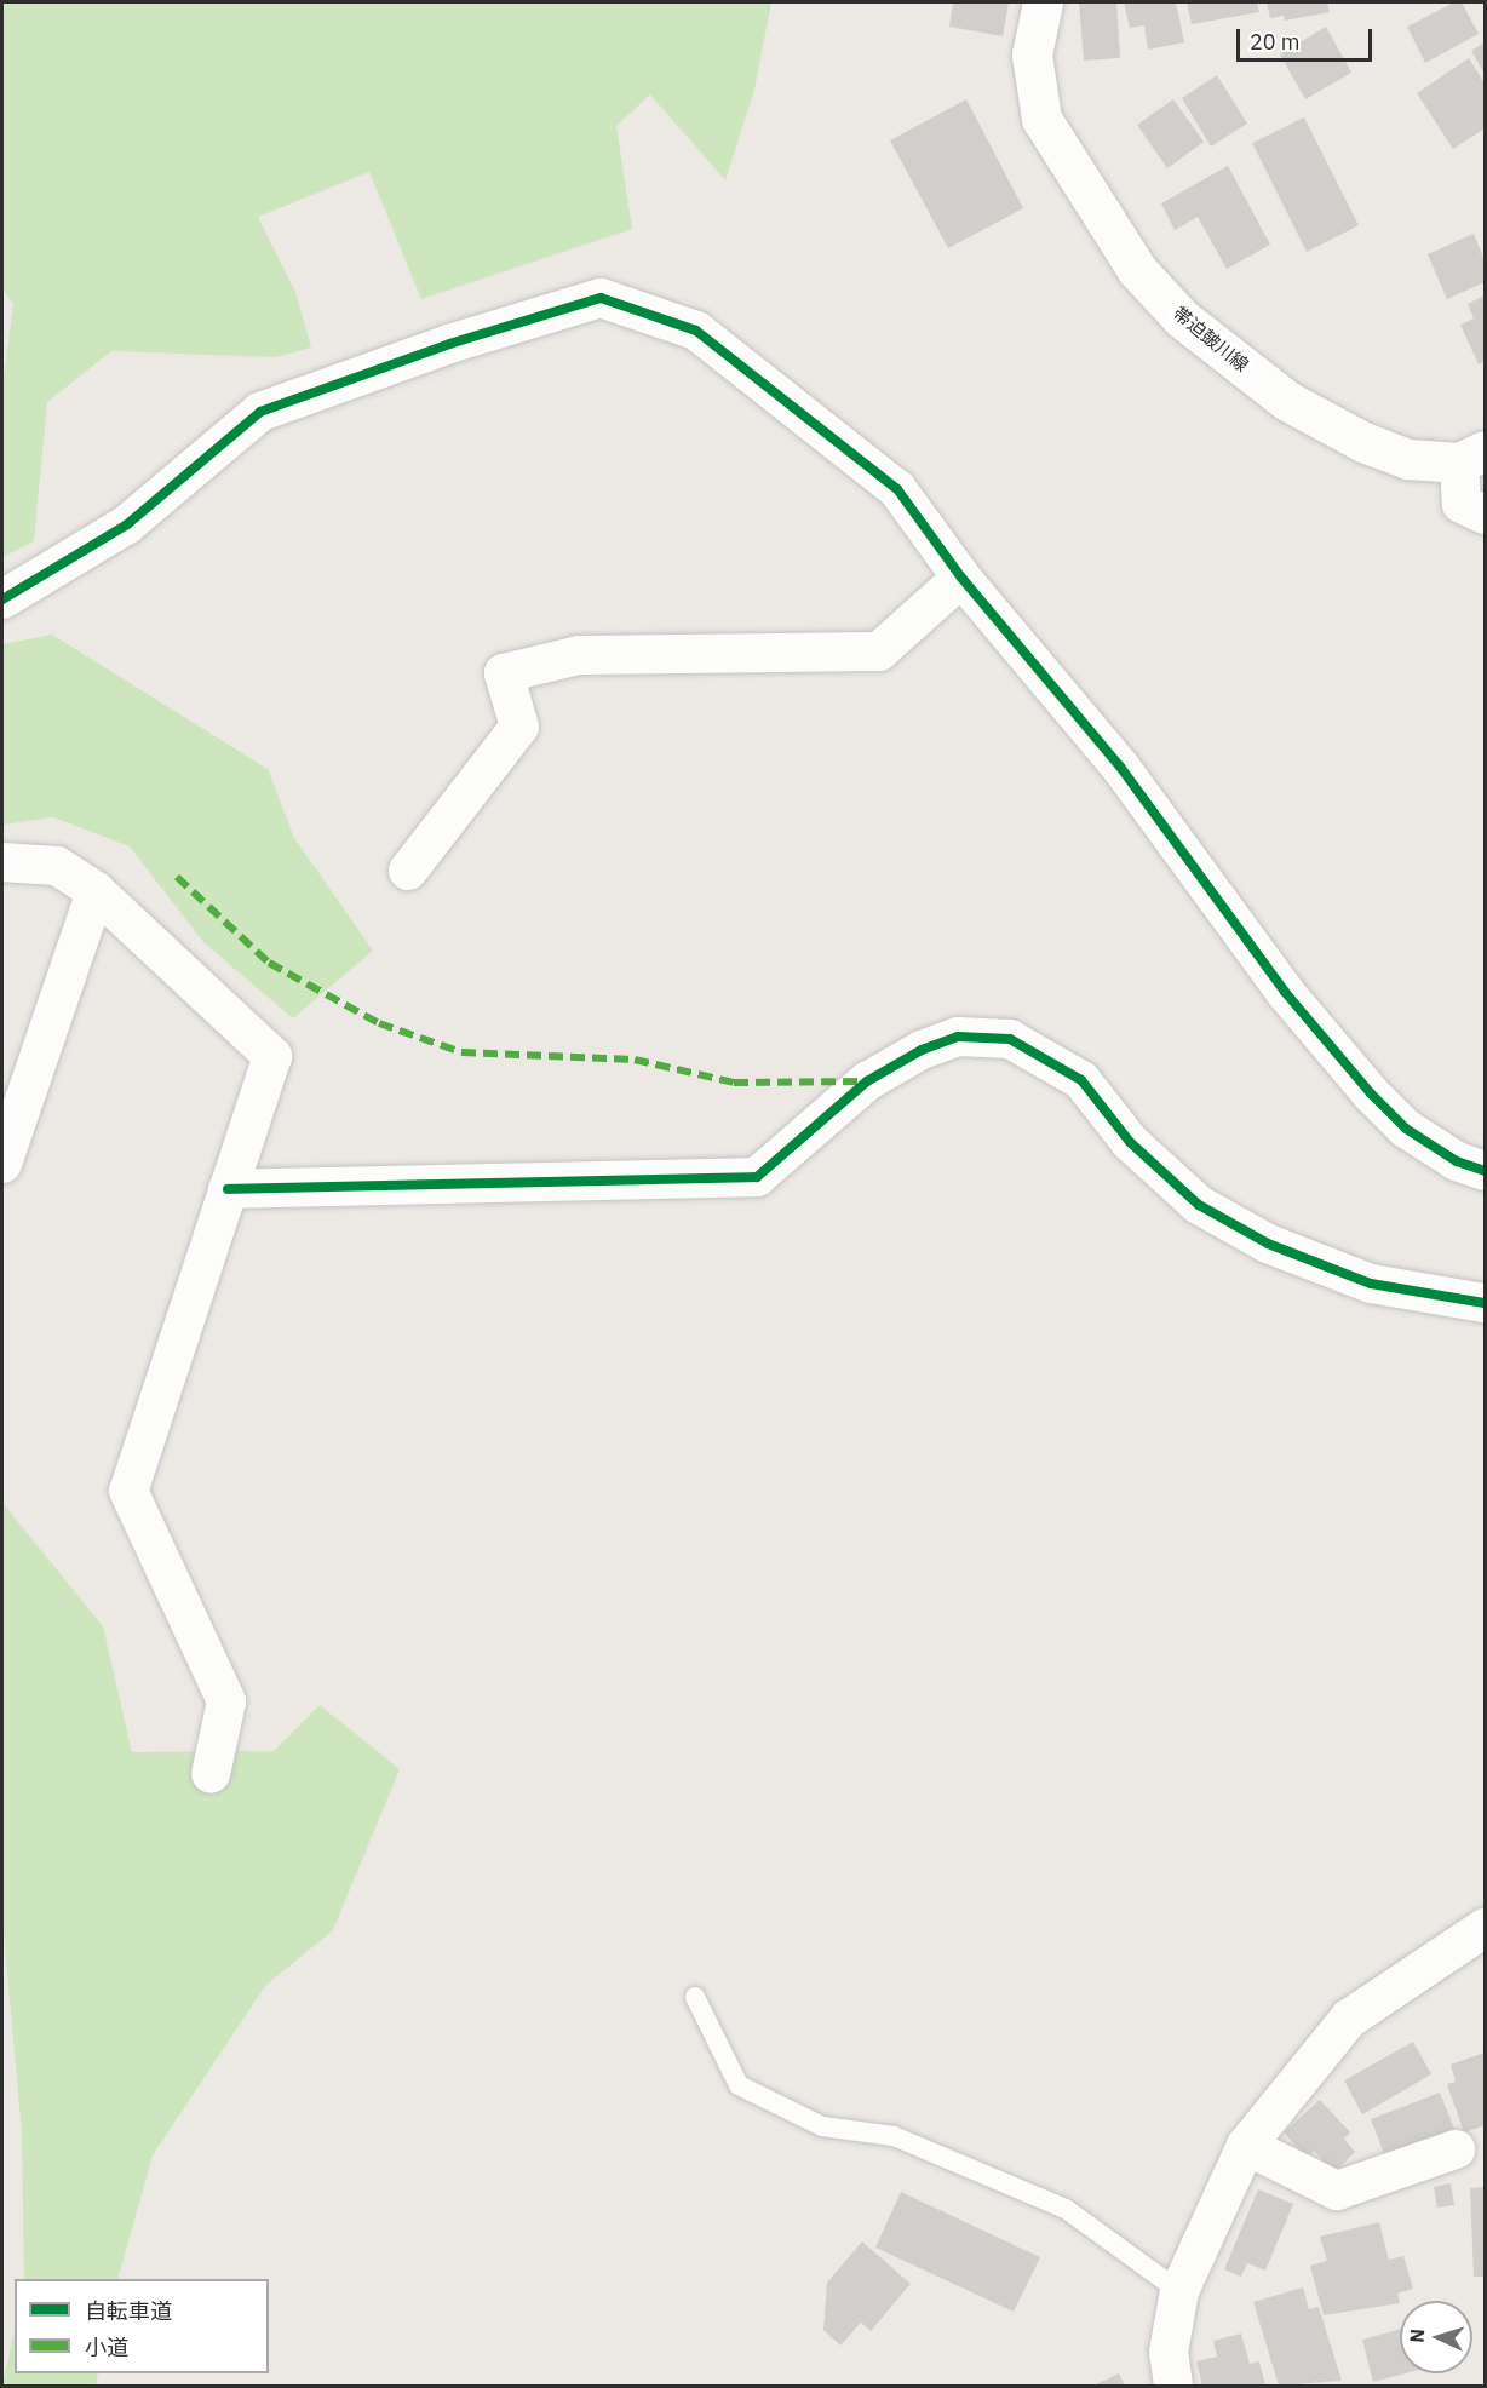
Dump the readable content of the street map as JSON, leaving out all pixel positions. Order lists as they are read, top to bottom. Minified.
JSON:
{"streets":{"street":["帯迫皷川線"]},"legend":["自転車道","小道"],"scale_bar":"20 m","north":"left"}
